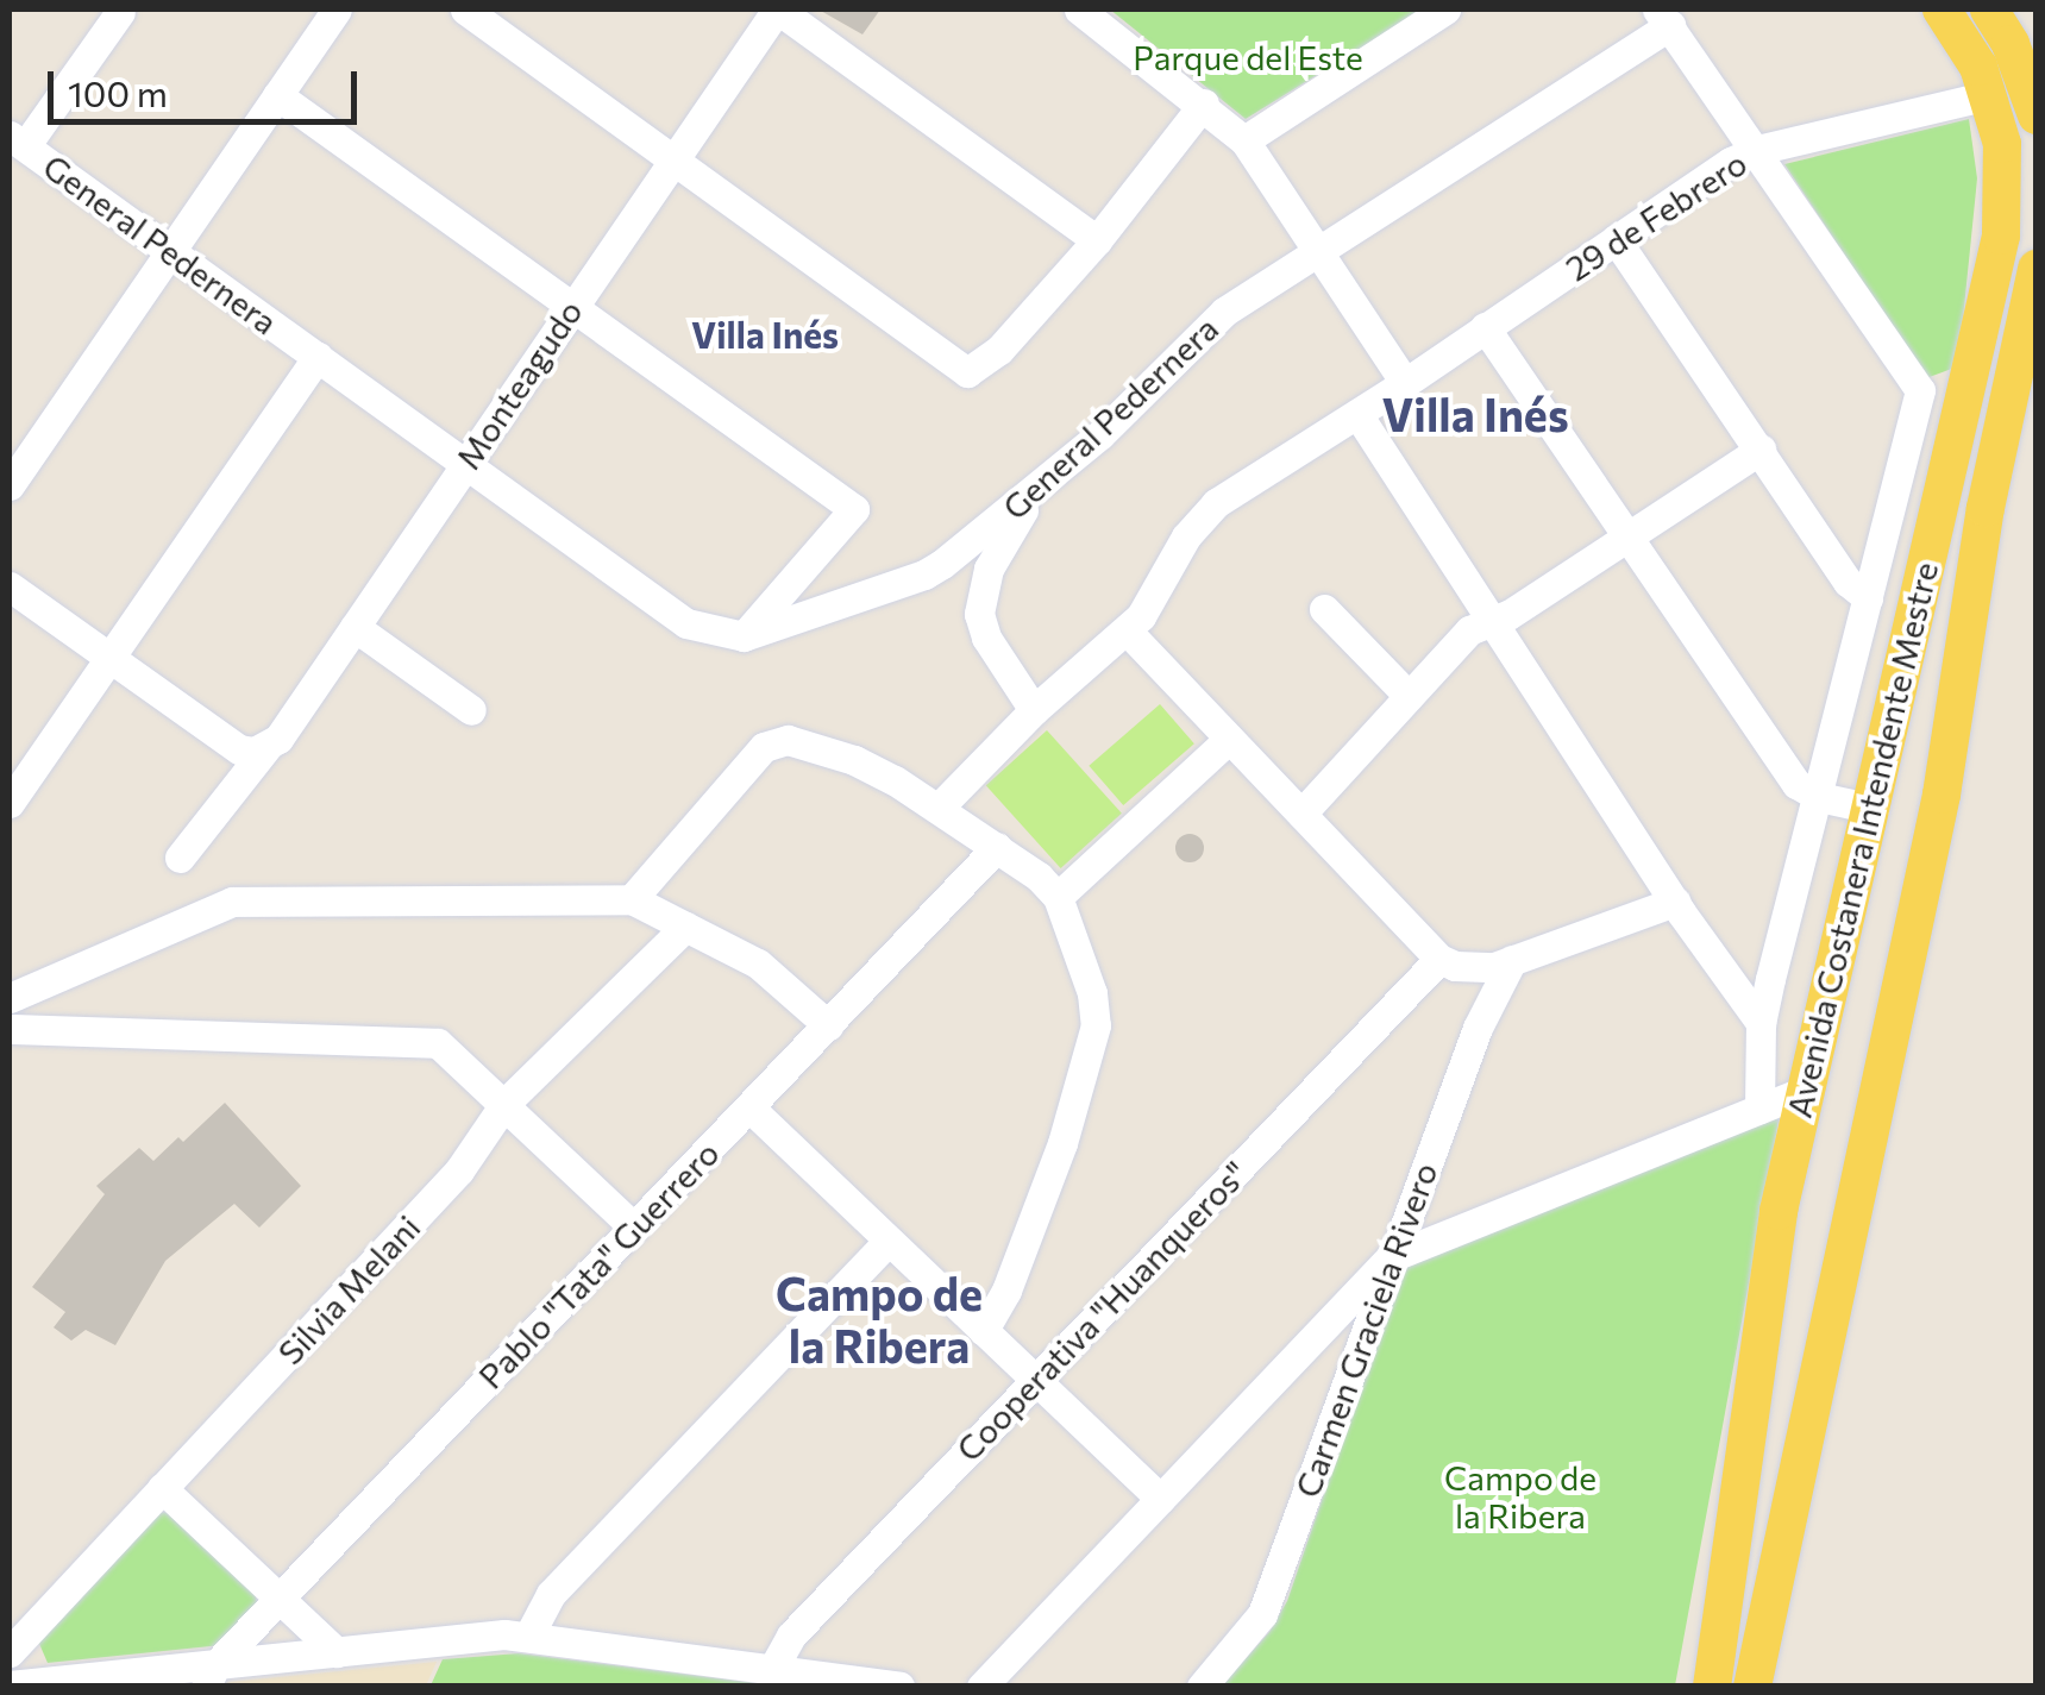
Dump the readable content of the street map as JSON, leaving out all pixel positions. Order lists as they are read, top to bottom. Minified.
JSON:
{"streets":{"main road":["Avenida Costanera Intendente Mestre"],"street":["29 de Febrero","General Pedernera","Monteagudo","Pablo \"Tata\" Guerrero","Silvia Melani","Cooperativa \"Huanqueros\"","Carmen Graciela Rivero"]},"crossings":[["29 de Febrero","Avenida Costanera Intendente Mestre"],["General Pedernera","Monteagudo"]],"districts":["Villa Inés","Villa Inés","Campo de la Ribera"],"parks":["Parque del Este","Campo de la Ribera"],"scale_bar":"100 m"}
